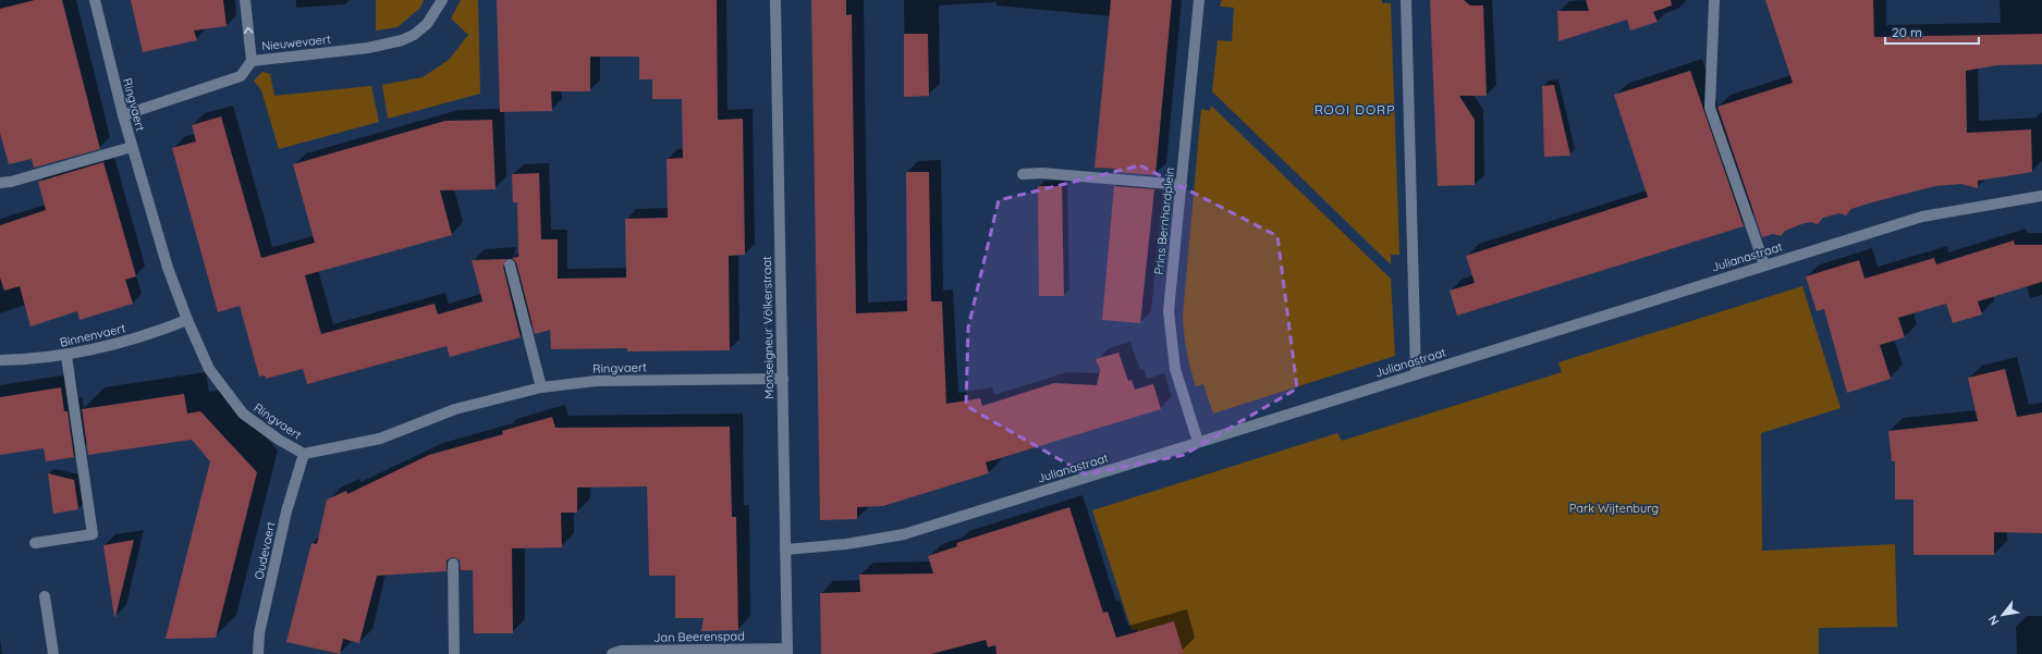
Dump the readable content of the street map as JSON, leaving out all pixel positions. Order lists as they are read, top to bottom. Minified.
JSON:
{"streets":{"street":["Nieuwevaert","Ringvaert","Prins Bernhardplein","Julianastraat","Monseigneur Völkerstraat","Binnenvaert","Oudevaert","Jan Beerenspad"]},"crossings":[["Nieuwevaert","Ringvaert"],["Ringvaert","Monseigneur Völkerstraat"],["Ringvaert","Binnenvaert"],["Ringvaert","Oudevaert"],["Prins Bernhardplein","Julianastraat"],["Julianastraat","Monseigneur Völkerstraat"],["Monseigneur Völkerstraat","Jan Beerenspad"]],"districts":["ROOI DORP"],"parks":["Park Wijtenburg"],"scale_bar":"20 m","north":"bottom left"}
